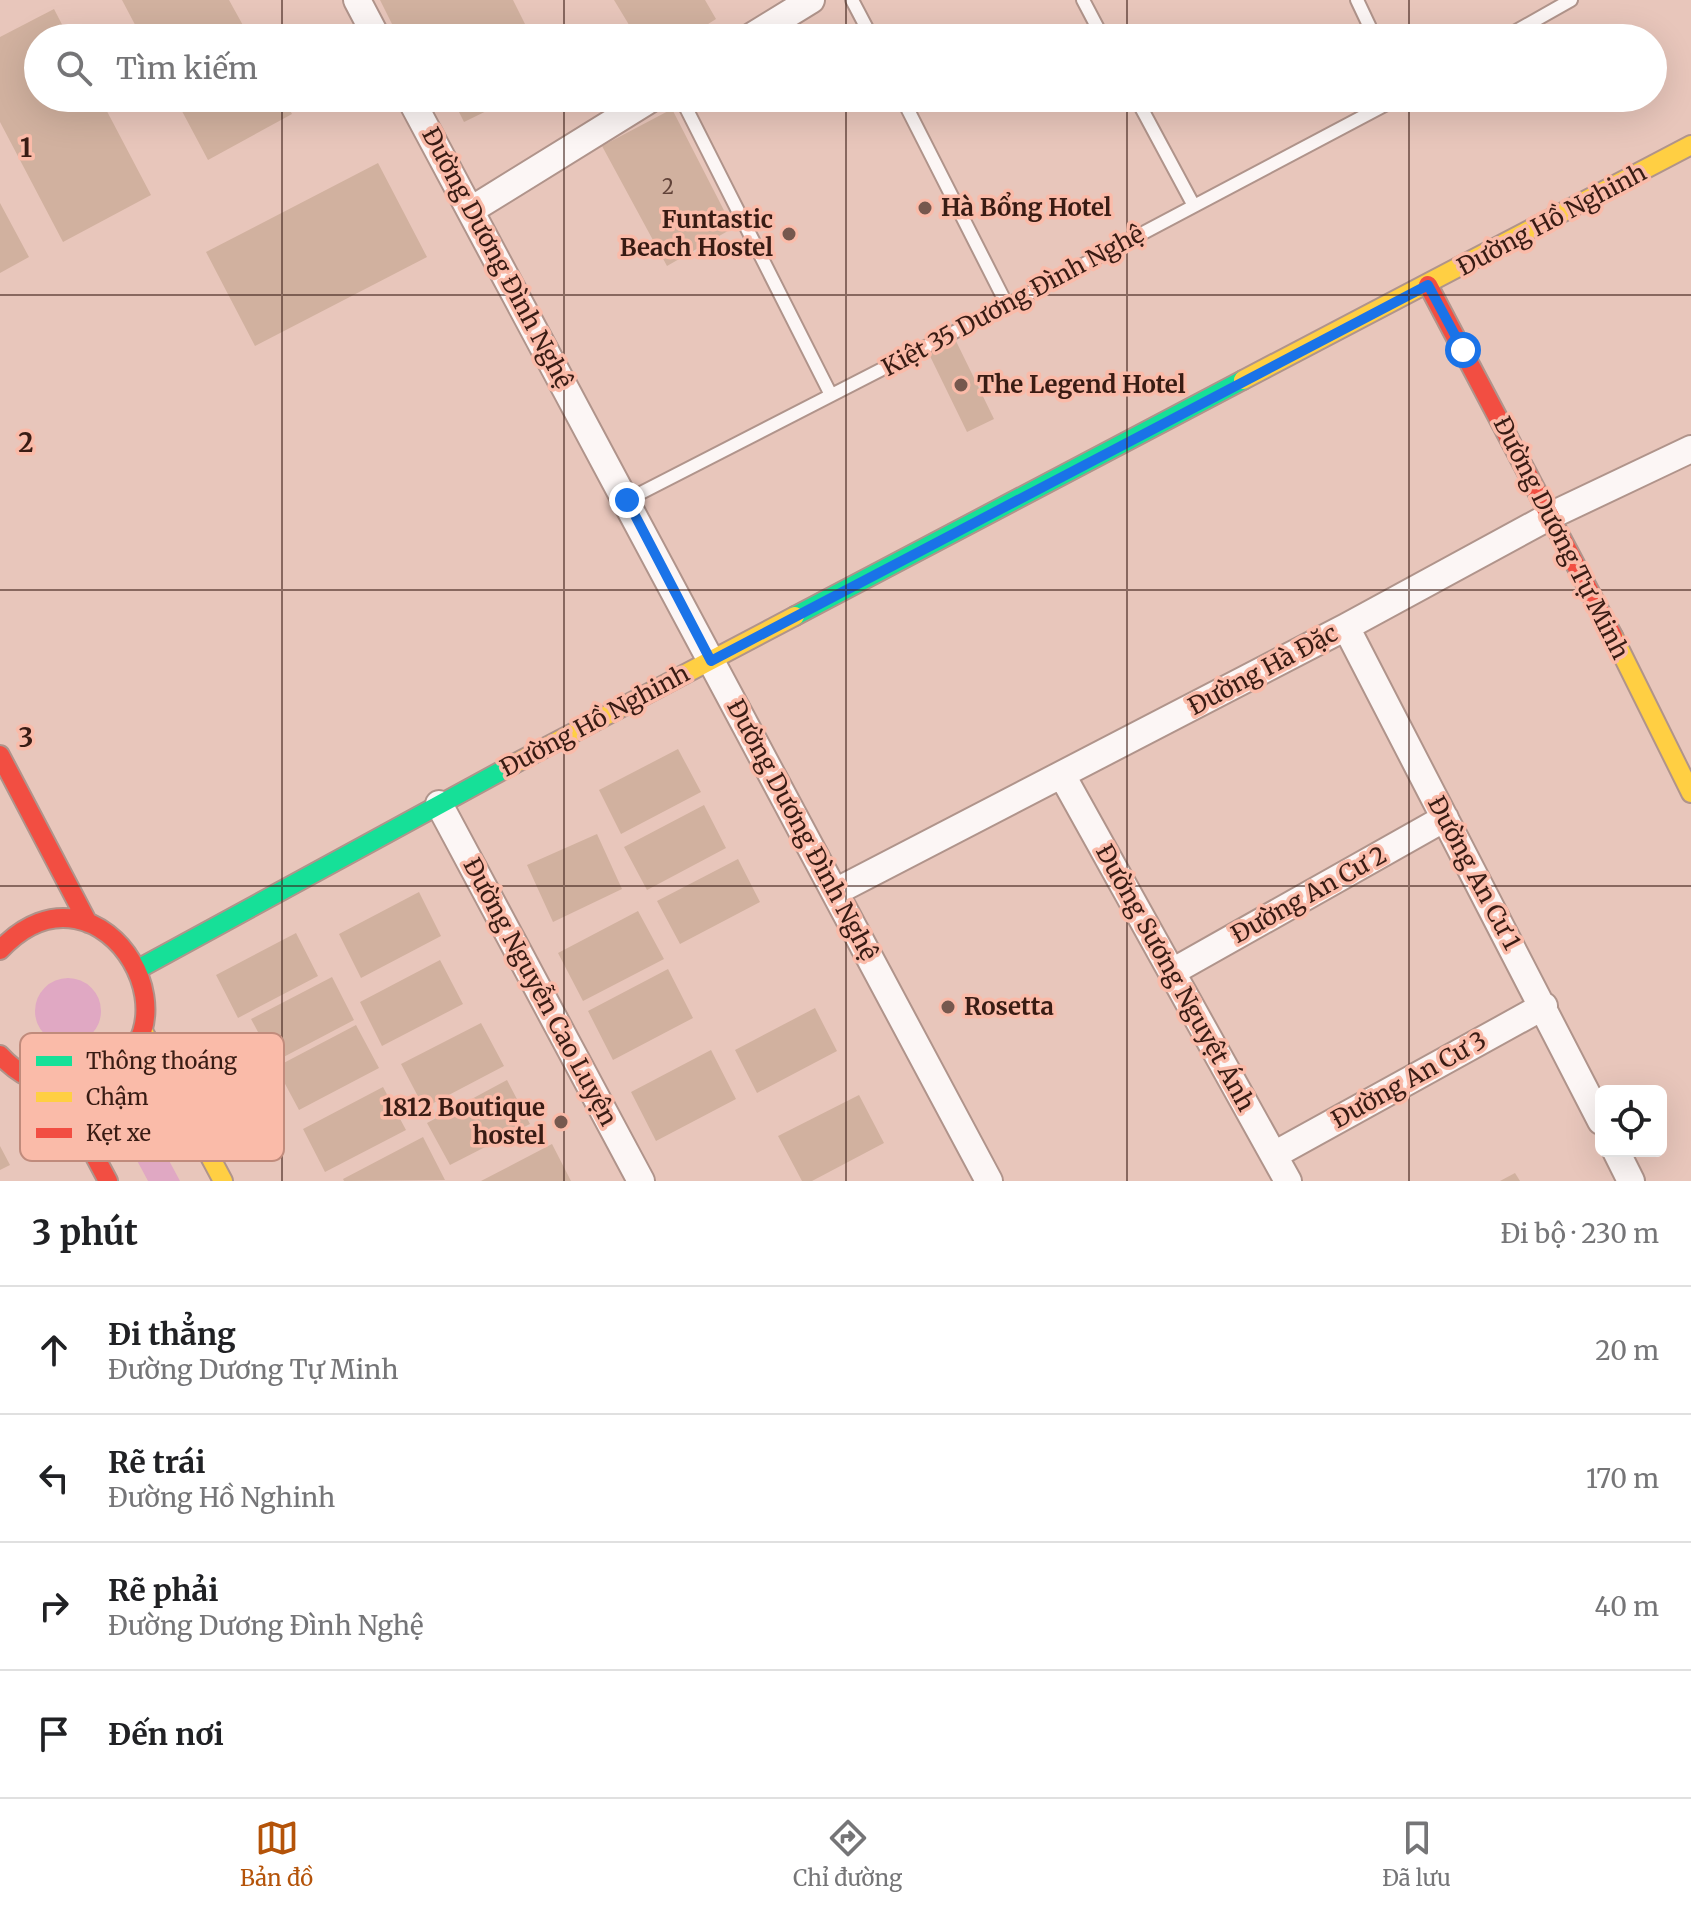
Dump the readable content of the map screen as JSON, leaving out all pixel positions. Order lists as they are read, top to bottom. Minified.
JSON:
{"streets":{"street":["Đường Hồ Nghinh","Đường Dương Đình Nghệ","Đường Dương Tự Minh","Đường Hà Đặc","Đường An Cư 1","Đường An Cư 2","Đường Sương Nguyệt Ánh","Đường Nguyễn Cao Luyện","Đường An Cư 3"],"lane":["Kiệt 35 Dương Đình Nghệ"]},"crossings":[["Đường Hồ Nghinh","Đường Dương Đình Nghệ"],["Đường Hồ Nghinh","Đường Dương Tự Minh"],["Đường Hồ Nghinh","Đường Nguyễn Cao Luyện"],["Đường Dương Đình Nghệ","Kiệt 35 Dương Đình Nghệ"],["Đường Dương Đình Nghệ","Đường Hà Đặc"],["Đường Dương Tự Minh","Đường Hà Đặc"],["Đường Hà Đặc","Đường An Cư 1"],["Đường Hà Đặc","Đường Sương Nguyệt Ánh"],["Đường An Cư 1","Đường An Cư 2"],["Đường An Cư 1","Đường An Cư 3"],["Đường An Cư 2","Đường Sương Nguyệt Ánh"],["Đường Sương Nguyệt Ánh","Đường An Cư 3"]],"places":["Hà Bổng Hotel","Funtastic Beach Hostel","The Legend Hotel","Rosetta","1812 Boutique hostel"],"house_numbers":["2"],"legend":["Thông thoáng","Chậm","Kẹt xe"],"page":{"search":"Tìm kiếm","heading":["3 phút","Đi bộ · 230 m"],"list":[["Đi thẳng","Đường Dương Tự Minh","20 m"],["Rẽ trái","Đường Hồ Nghinh","170 m"],["Rẽ phải","Đường Dương Đình Nghệ","40 m"],"Đến nơi"],"nav":["Bản đồ","Chỉ đường","Đã lưu"]},"grid":{"rows":["1","2","3"]}}
